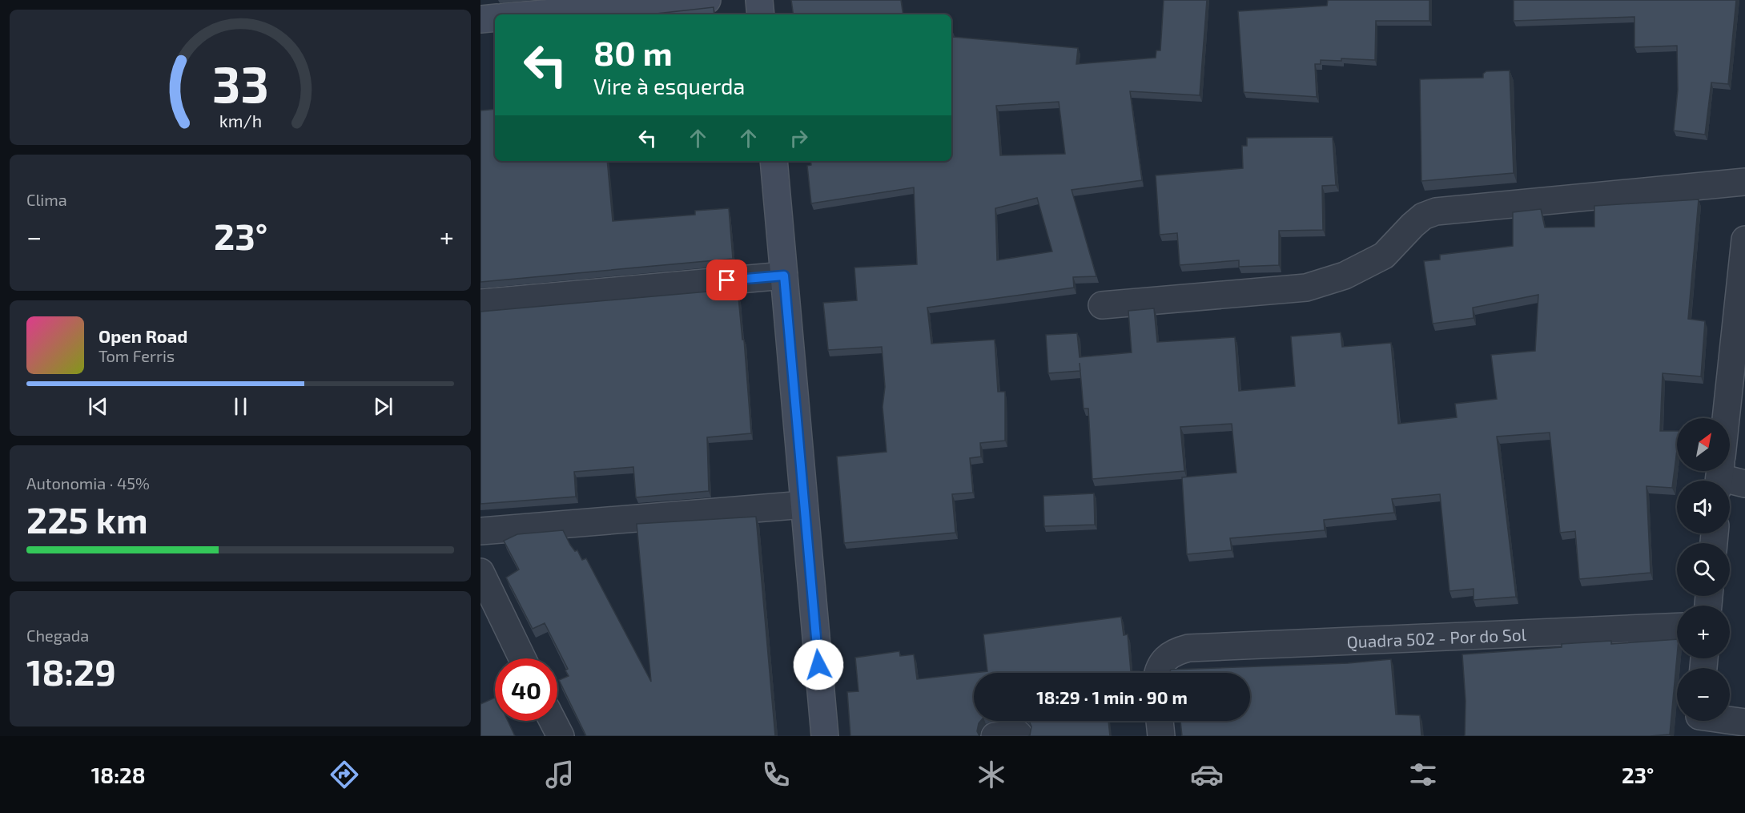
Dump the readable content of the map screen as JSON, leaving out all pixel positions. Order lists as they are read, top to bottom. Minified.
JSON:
{"streets":{"street":["Quadra 502 - Por do Sol"]},"north":"top right","page":{"turn":["80 m","Vire à esquerda"],"tile":["Clima",["Autonomia · 45%","225 km"],["Chegada","18:29"]],"heat":["−","23°","+"],"song":["Open Road","Tom Ferris"],"map_buttons":["+","−"],"limit":"40","trip":"18:29 · 1 min · 90 m","tabs":["18:28","23°"],"gauge":["33","km/h"]}}
